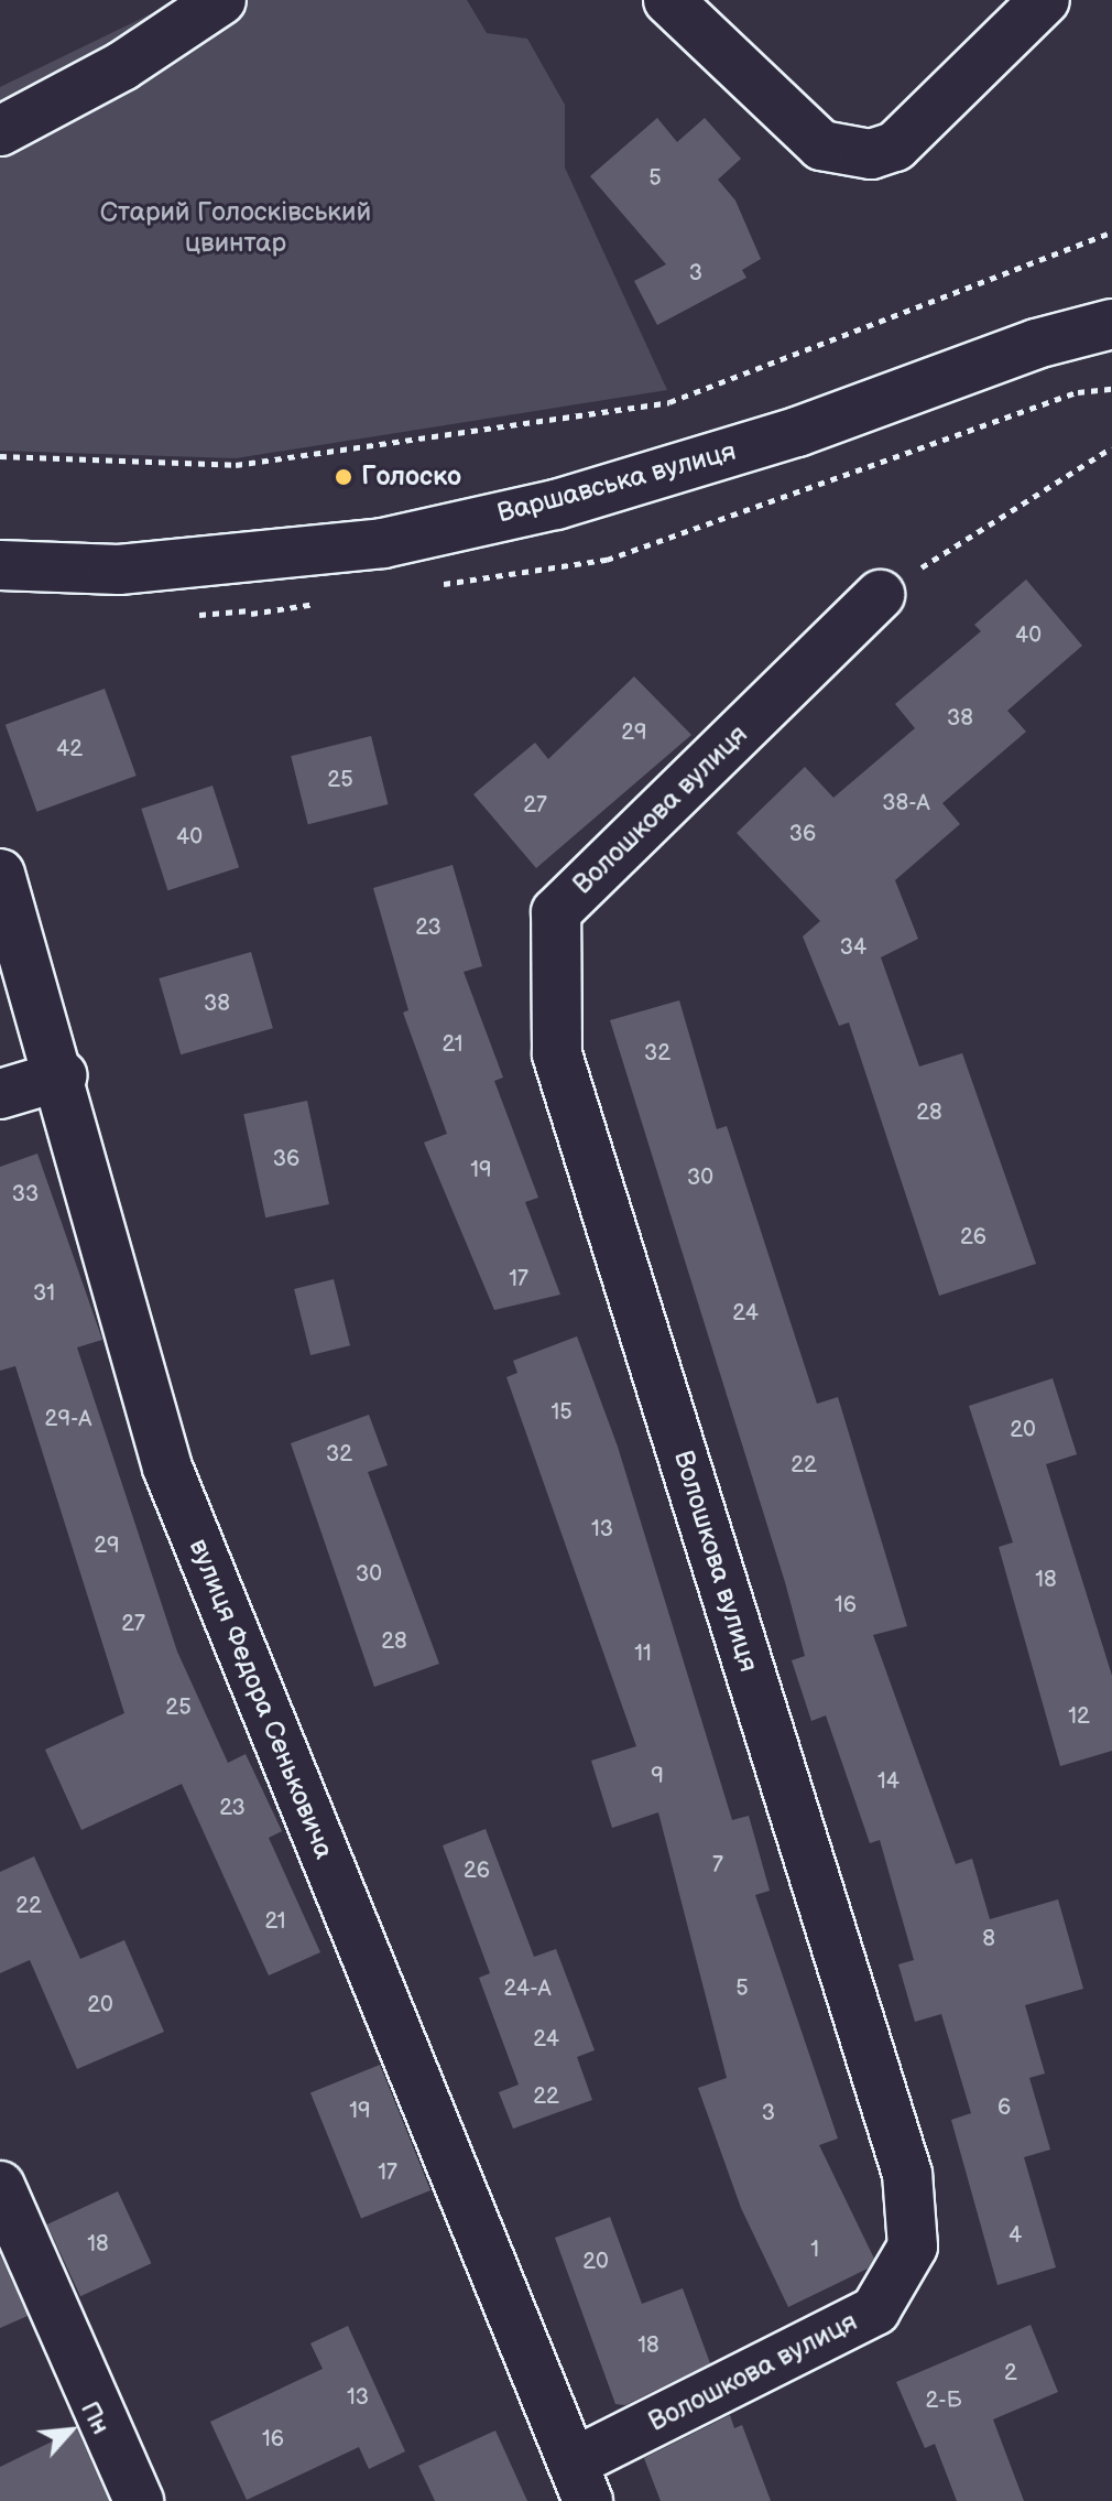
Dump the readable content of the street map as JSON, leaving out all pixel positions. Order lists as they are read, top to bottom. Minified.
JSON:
{"streets":{"street":["Варшавська вулиця","Волошкова вулиця","вулиця Федора Сеньковича"]},"crossings":[["Волошкова вулиця","вулиця Федора Сеньковича"]],"parks":["Старий Голосківський цвинтар"],"places":["Голоско"],"house_numbers":["5","3","40","38","29","42","25","38-А","27","36","40","23","34","38","21","32","28","36","19","30","33","26","17","31","24","15","29-А","20","32","22","13","29","30","18","16","27","28","11","25","12","9","14","23","7","26","22","21","8","24-А","5","20","24","22","6","19","3","17","4","18","1","20","18","2","13","2-Б","16"],"north":"top right"}
